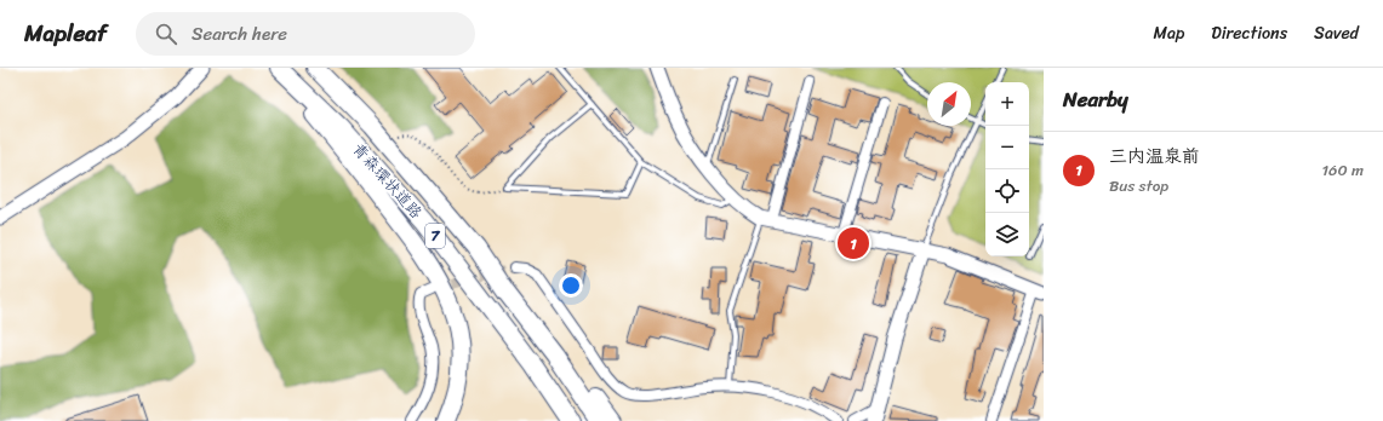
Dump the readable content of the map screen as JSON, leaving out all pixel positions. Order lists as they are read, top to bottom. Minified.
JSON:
{"streets":{"highway":["青森環状道路","7"]},"north":"top right","page":{"header":"Mapleaf","search":"Search here","nav":["Map","Directions","Saved"],"heading":"Nearby","map_buttons":["+","−"],"list":[{"mark":"1","name":"三内温泉前","note":"Bus stop","value":"160 m"}],"pins":"1"}}
